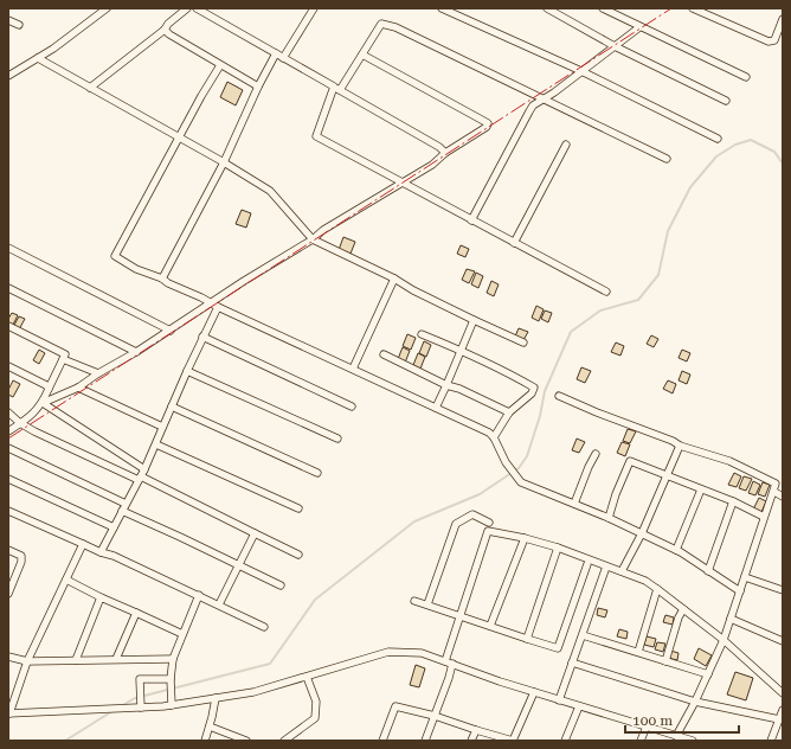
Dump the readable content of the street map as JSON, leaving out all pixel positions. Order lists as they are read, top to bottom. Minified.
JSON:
{"scale_bar":"100 m"}
